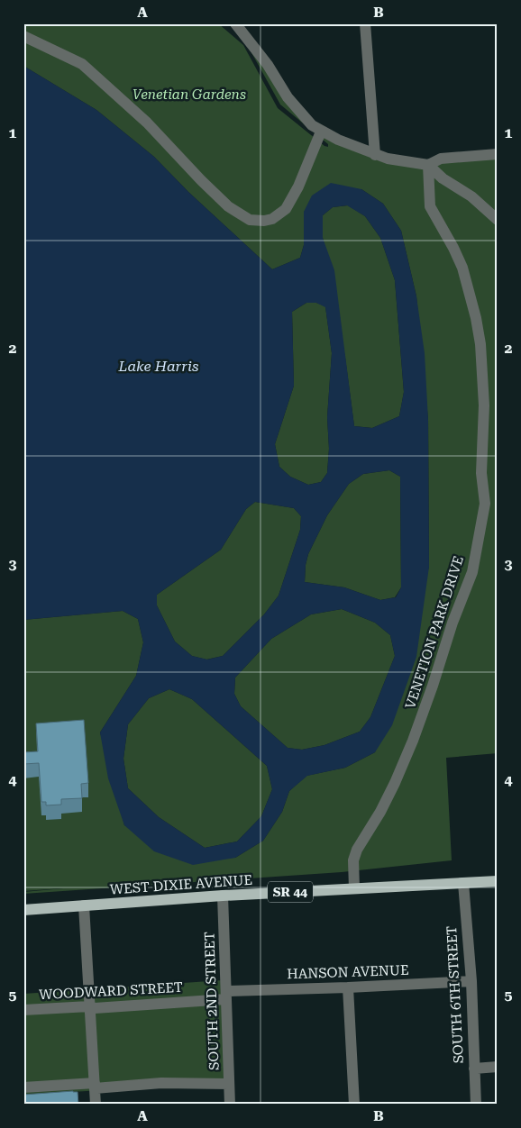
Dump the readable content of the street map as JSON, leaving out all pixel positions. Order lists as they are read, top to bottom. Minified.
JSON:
{"streets":{"main road":["WEST DIXIE AVENUE","SR 44"],"street":["VENETION PARK DRIVE","HANSON AVENUE","WOODWARD STREET","SOUTH 6TH STREET","SOUTH 2ND STREET"]},"crossings":[["VENETION PARK DRIVE","WEST DIXIE AVENUE"],["WEST DIXIE AVENUE","SR 44"],["WEST DIXIE AVENUE","SOUTH 6TH STREET"],["WEST DIXIE AVENUE","SOUTH 2ND STREET"],["HANSON AVENUE","WOODWARD STREET"],["HANSON AVENUE","SOUTH 6TH STREET"],["HANSON AVENUE","SOUTH 2ND STREET"],["WOODWARD STREET","SOUTH 2ND STREET"]],"water":["Lake Harris"],"parks":["Venetian Gardens"],"grid":{"columns":["A","B"],"rows":["1","2","3","4","5"]}}
